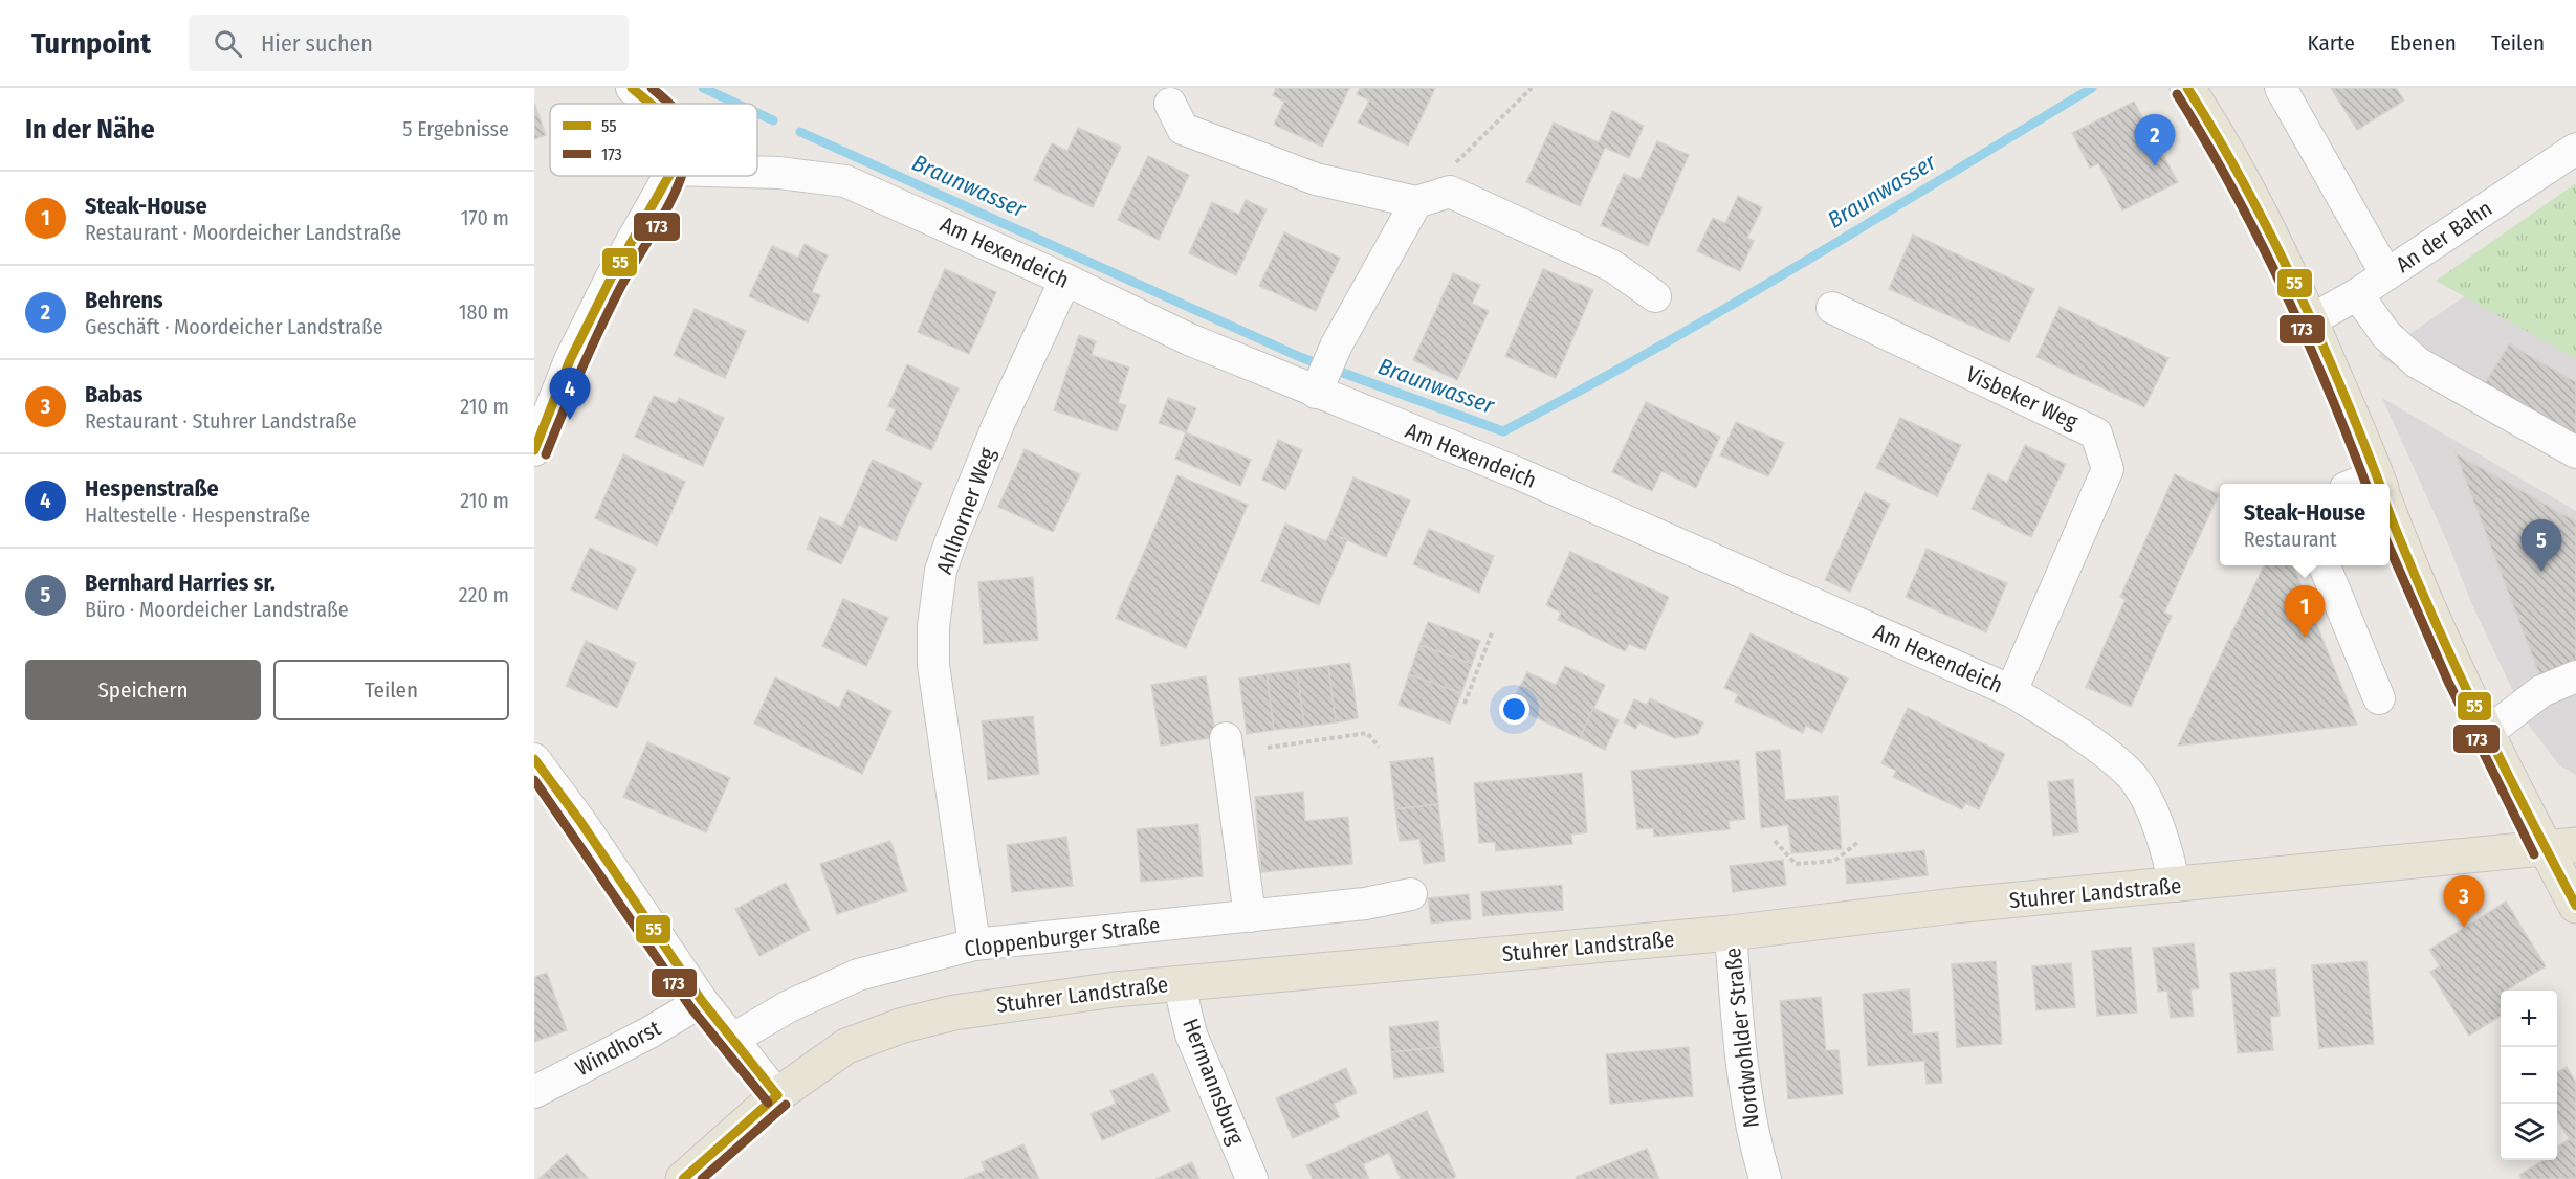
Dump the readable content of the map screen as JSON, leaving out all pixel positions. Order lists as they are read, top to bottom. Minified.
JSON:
{"streets":{"main road":["Stuhrer Landstraße"],"street":["An der Bahn","Am Hexendeich","Visbeker Weg","Ahlhorner Weg","Cloppenburger Straße","Nordwohlder Straße","Windhorst","Hermannsburg"]},"crossings":[["Am Hexendeich","Visbeker Weg"],["Am Hexendeich","Ahlhorner Weg"],["Am Hexendeich","Stuhrer Landstraße"],["Ahlhorner Weg","Cloppenburger Straße"],["Stuhrer Landstraße","Nordwohlder Straße"],["Stuhrer Landstraße","Hermannsburg"]],"water":["Braunwasser"],"lines":["transit line 55","transit line 173"],"legend":["55","173"],"page":{"header":"Turnpoint","search":"Hier suchen","nav":["Karte","Ebenen","Teilen"],"heading":["In der Nähe","5 Ergebnisse"],"pins":["2","4","5","1","3"],"list":[{"mark":"1","name":"Steak-House","note":"Restaurant · Moordeicher Landstraße","value":"170 m"},{"mark":"2","name":"Behrens","note":"Geschäft · Moordeicher Landstraße","value":"180 m"},{"mark":"3","name":"Babas","note":"Restaurant · Stuhrer Landstraße","value":"210 m"},{"mark":"4","name":"Hespenstraße","note":"Haltestelle · Hespenstraße","value":"210 m"},{"mark":"5","name":"Bernhard Harries sr.","note":"Büro · Moordeicher Landstraße","value":"220 m"}],"popup":["Steak-House","Restaurant"],"buttons":["Speichern","Teilen"],"map_buttons":["+","−"]}}
